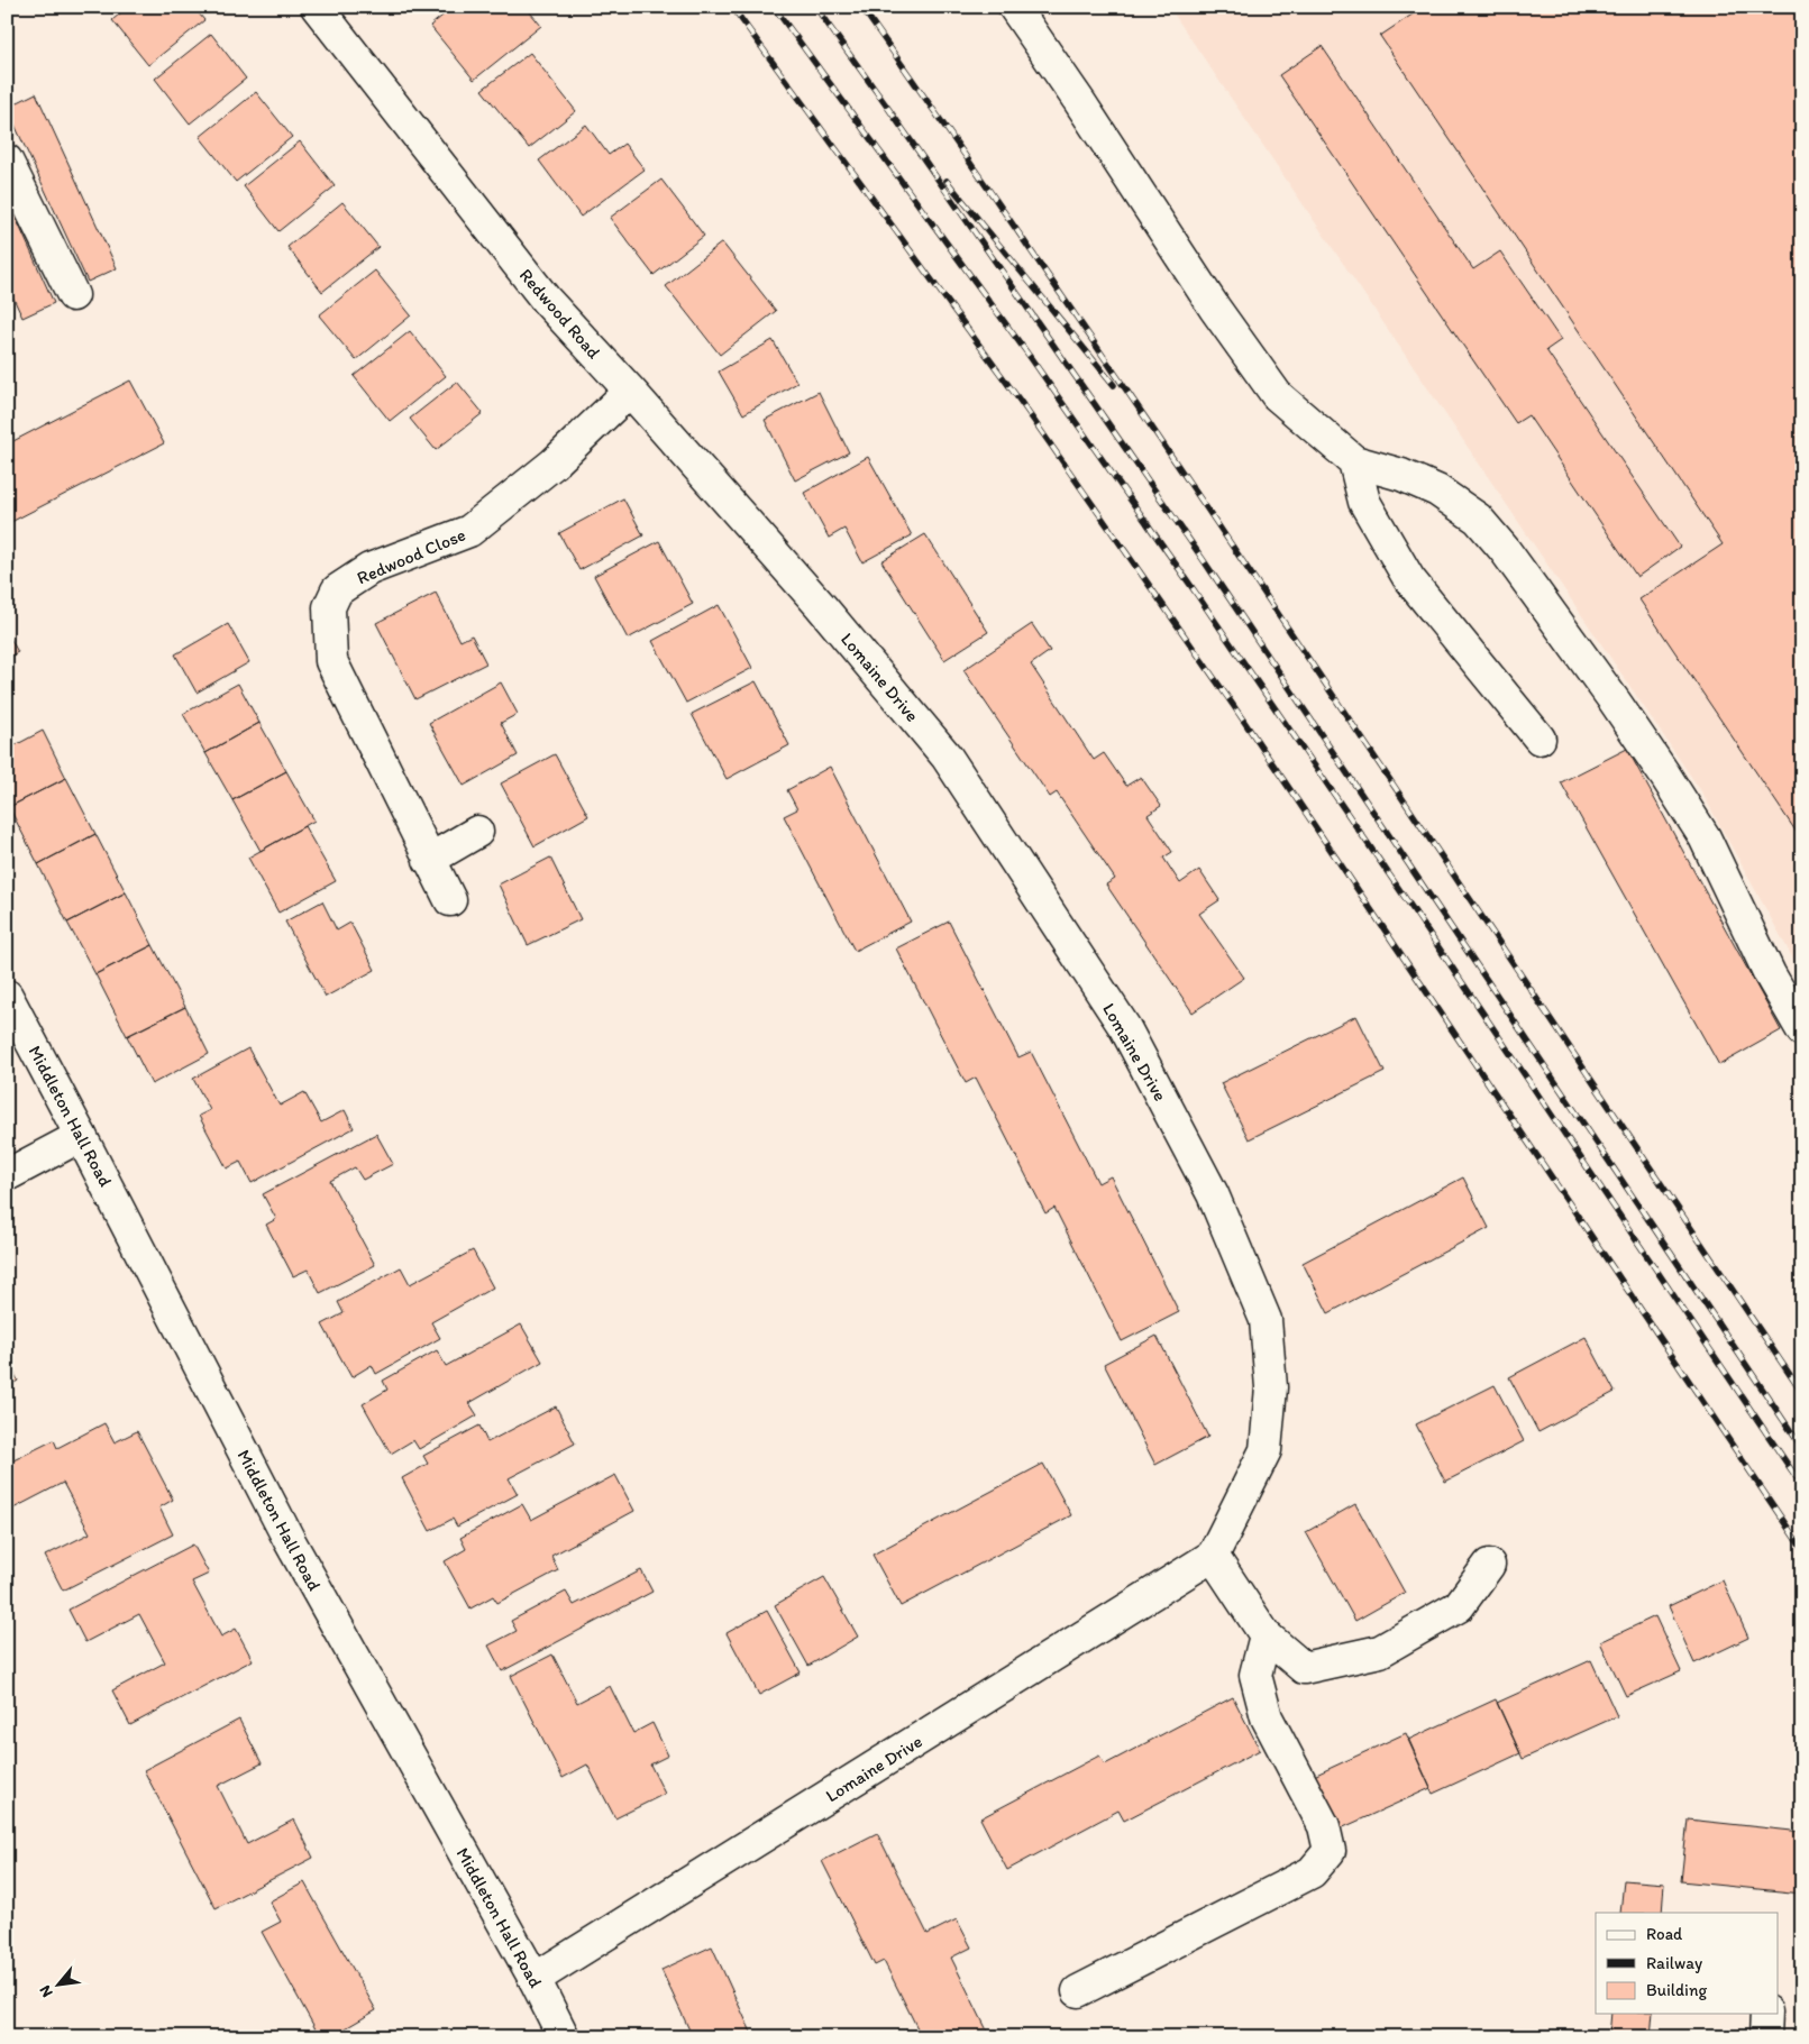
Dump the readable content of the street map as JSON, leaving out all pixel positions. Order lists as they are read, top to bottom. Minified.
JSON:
{"streets":{"street":["Redwood Road","Redwood Close","Lomaine Drive","Middleton Hall Road"]},"crossings":[["Redwood Road","Redwood Close"],["Redwood Road","Lomaine Drive"],["Lomaine Drive","Middleton Hall Road"]],"legend":["Road","Railway","Building"],"north":"bottom left"}
